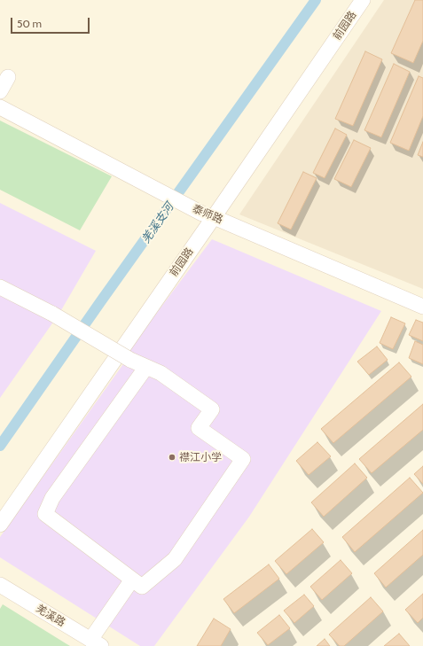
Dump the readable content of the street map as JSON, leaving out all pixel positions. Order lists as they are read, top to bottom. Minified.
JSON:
{"streets":{"street":["前园路","泰师路","羌溪路"]},"crossings":[["前园路","泰师路"]],"water":["羌溪支河"],"places":["襟江小学"],"scale_bar":"50 m"}
